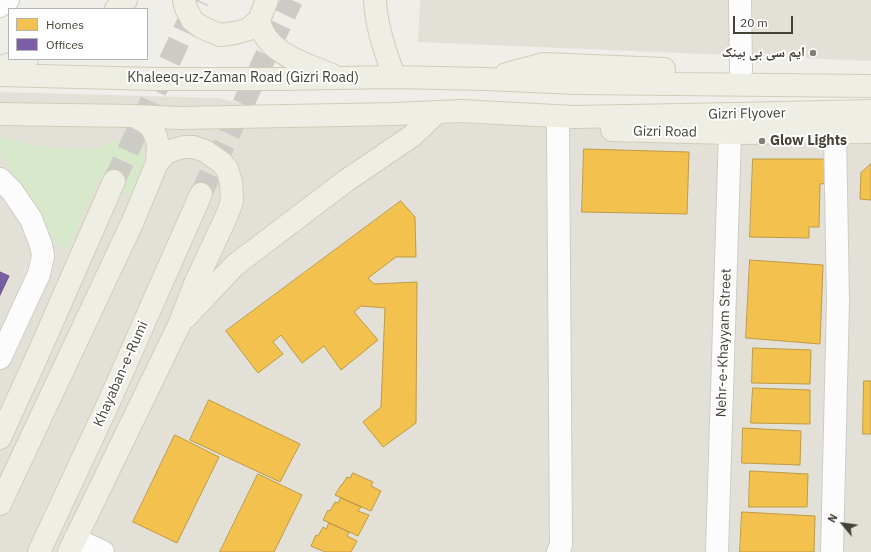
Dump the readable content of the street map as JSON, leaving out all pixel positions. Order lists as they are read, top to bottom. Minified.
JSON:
{"streets":{"main road":["Khaleeq-uz-Zaman Road (Gizri Road)","Gizri Flyover","Gizri Road","Khayaban-e-Rumi"],"street":["Nehr-e-Khayyam Street"]},"crossings":[["Khaleeq-uz-Zaman Road (Gizri Road)","Gizri Flyover"],["Gizri Flyover","Gizri Road"],["Gizri Road","Nehr-e-Khayyam Street"]],"places":["ایم سی بی بینک","Glow Lights"],"legend":["Homes","Offices"],"scale_bar":"20 m","north":"top left"}
